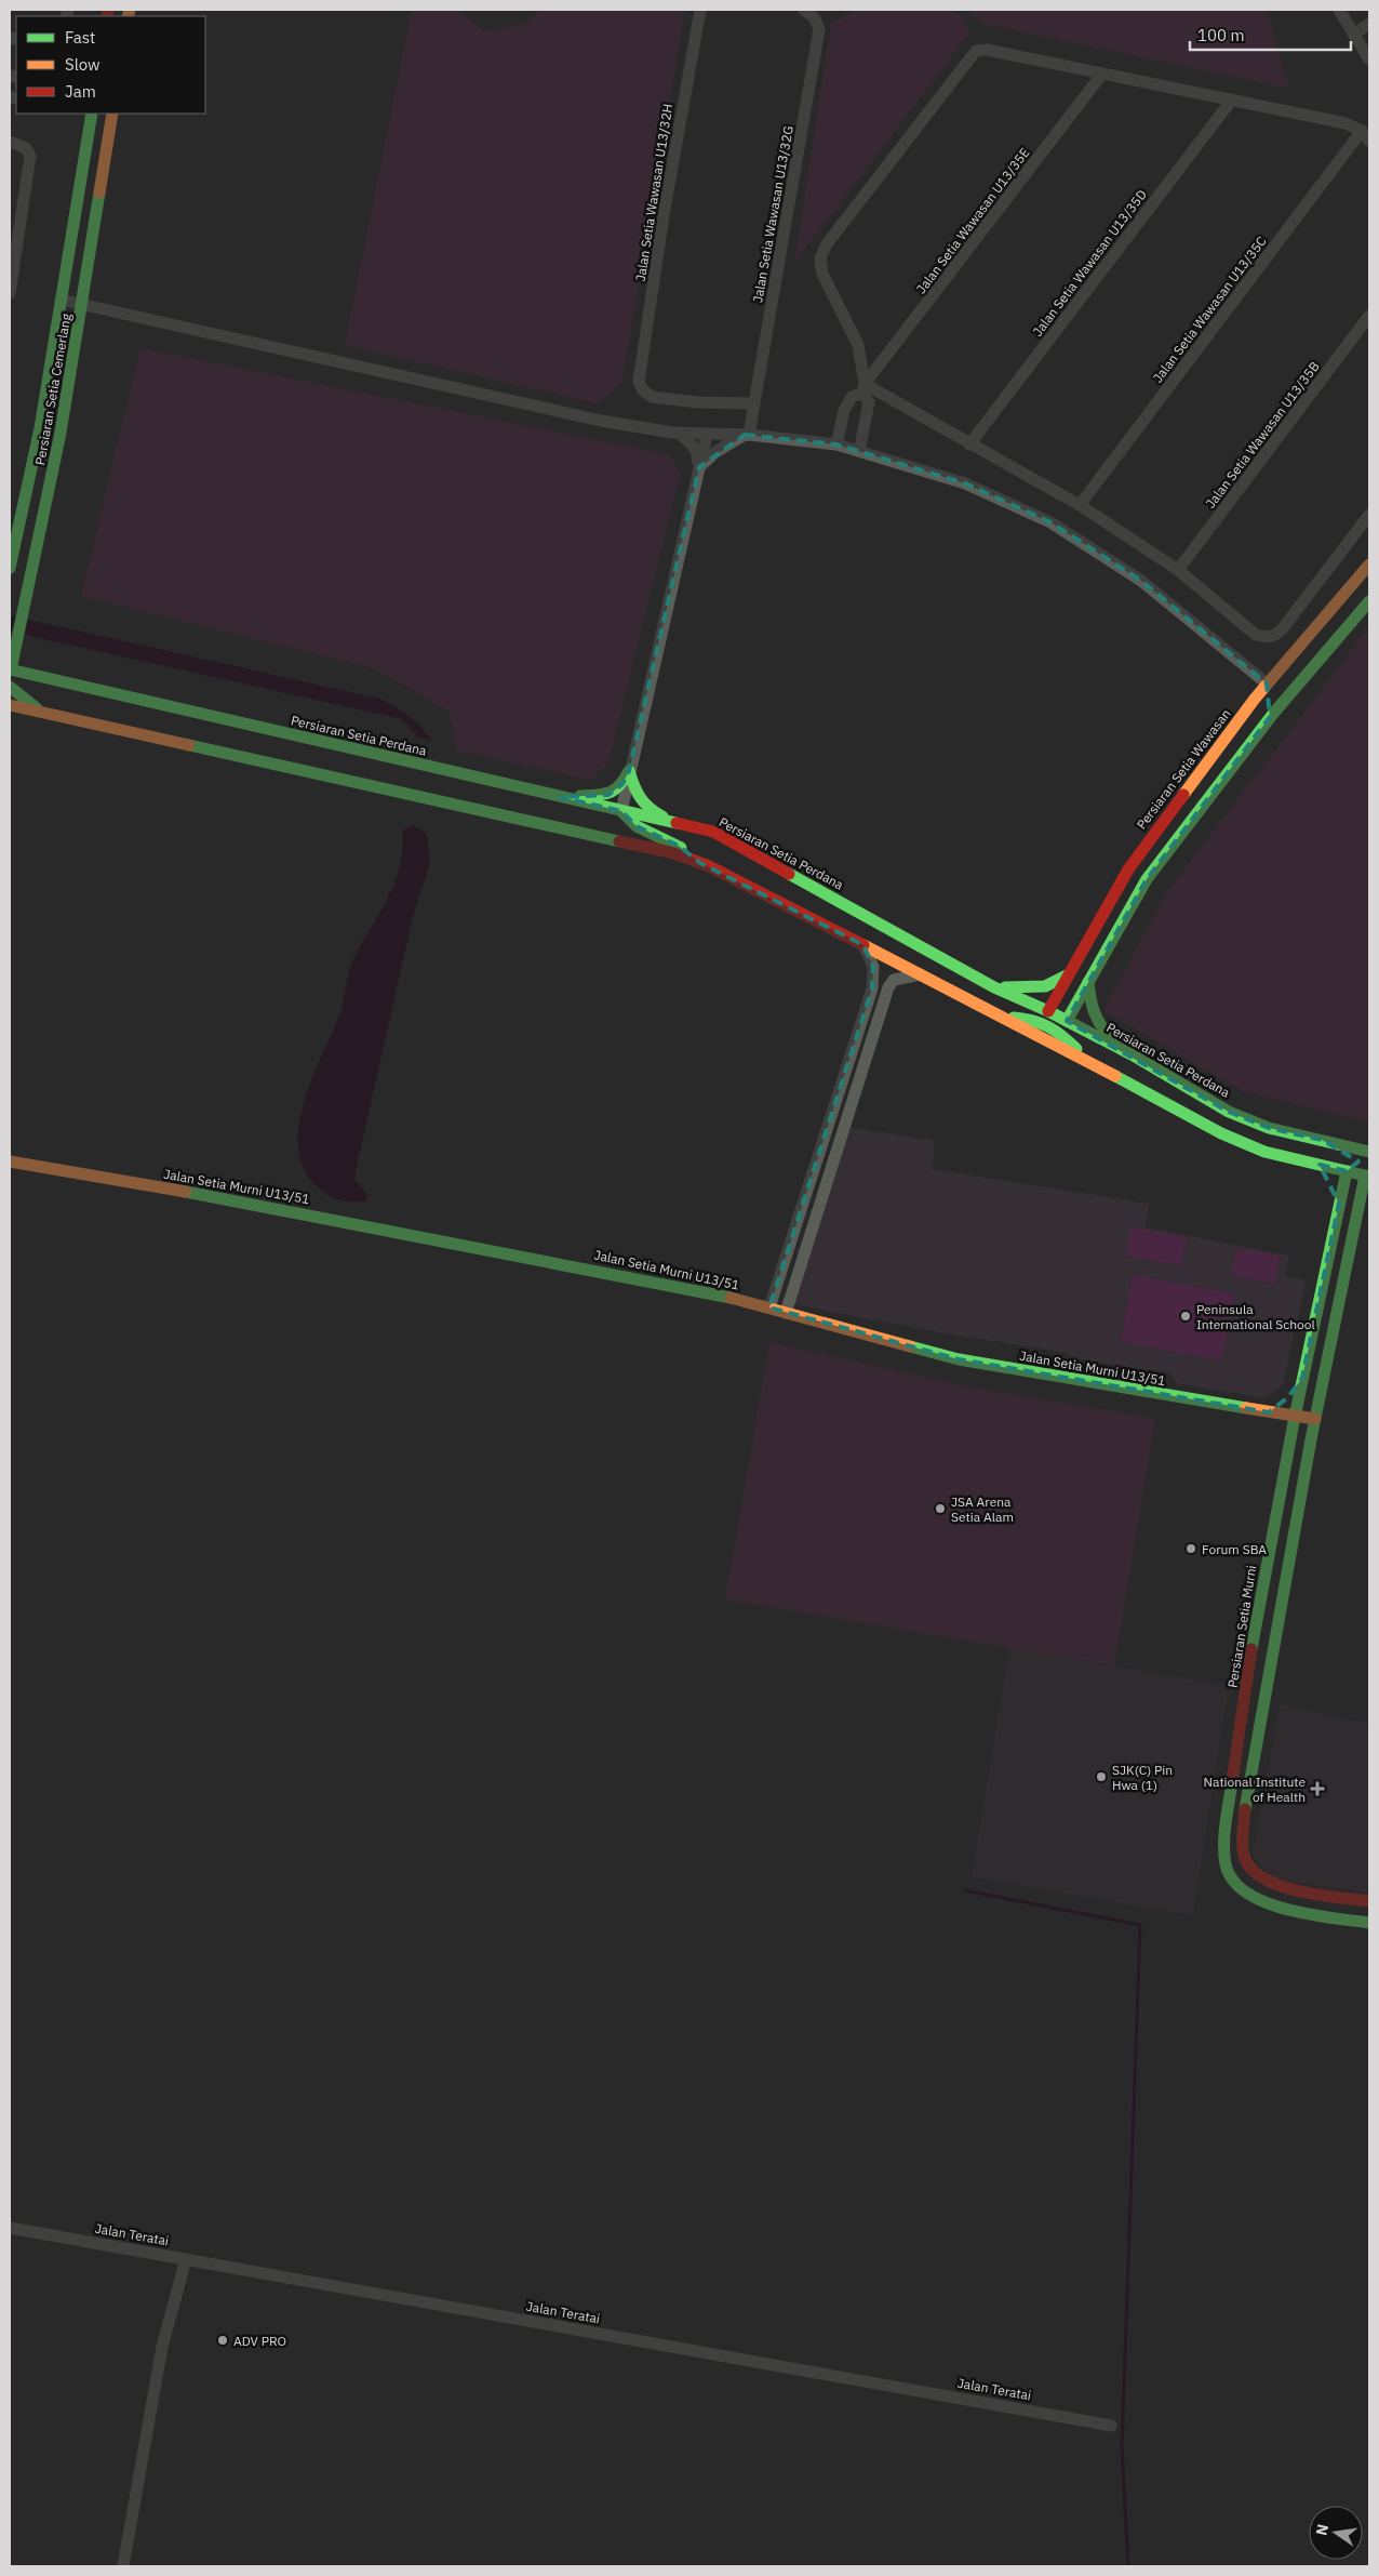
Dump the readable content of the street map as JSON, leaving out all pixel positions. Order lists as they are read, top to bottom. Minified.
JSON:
{"streets":{"street":["Jalan Setia Wawasan U13/32H","Jalan Setia Wawasan U13/32G","Jalan Setia Wawasan U13/35E","Jalan Setia Wawasan U13/35D","Jalan Setia Wawasan U13/35C","Persiaran Setia Cemerlang","Jalan Setia Wawasan U13/35B","Persiaran Setia Perdana","Persiaran Setia Wawasan","Jalan Setia Murni U13/51","Persiaran Setia Murni","Jalan Teratai"]},"crossings":[["Jalan Setia Wawasan U13/32H","Jalan Setia Wawasan U13/32G"],["Persiaran Setia Cemerlang","Persiaran Setia Perdana"],["Persiaran Setia Perdana","Persiaran Setia Wawasan"],["Jalan Setia Murni U13/51","Persiaran Setia Murni"]],"places":{"other":["Peninsula International School","JSA Arena Setia Alam","Forum SBA","SJK(C) Pin Hwa (1)","ADV PRO"],"health":["National Institute of Health"]},"legend":["Fast","Slow","Jam"],"scale_bar":"100 m","north":"left"}
